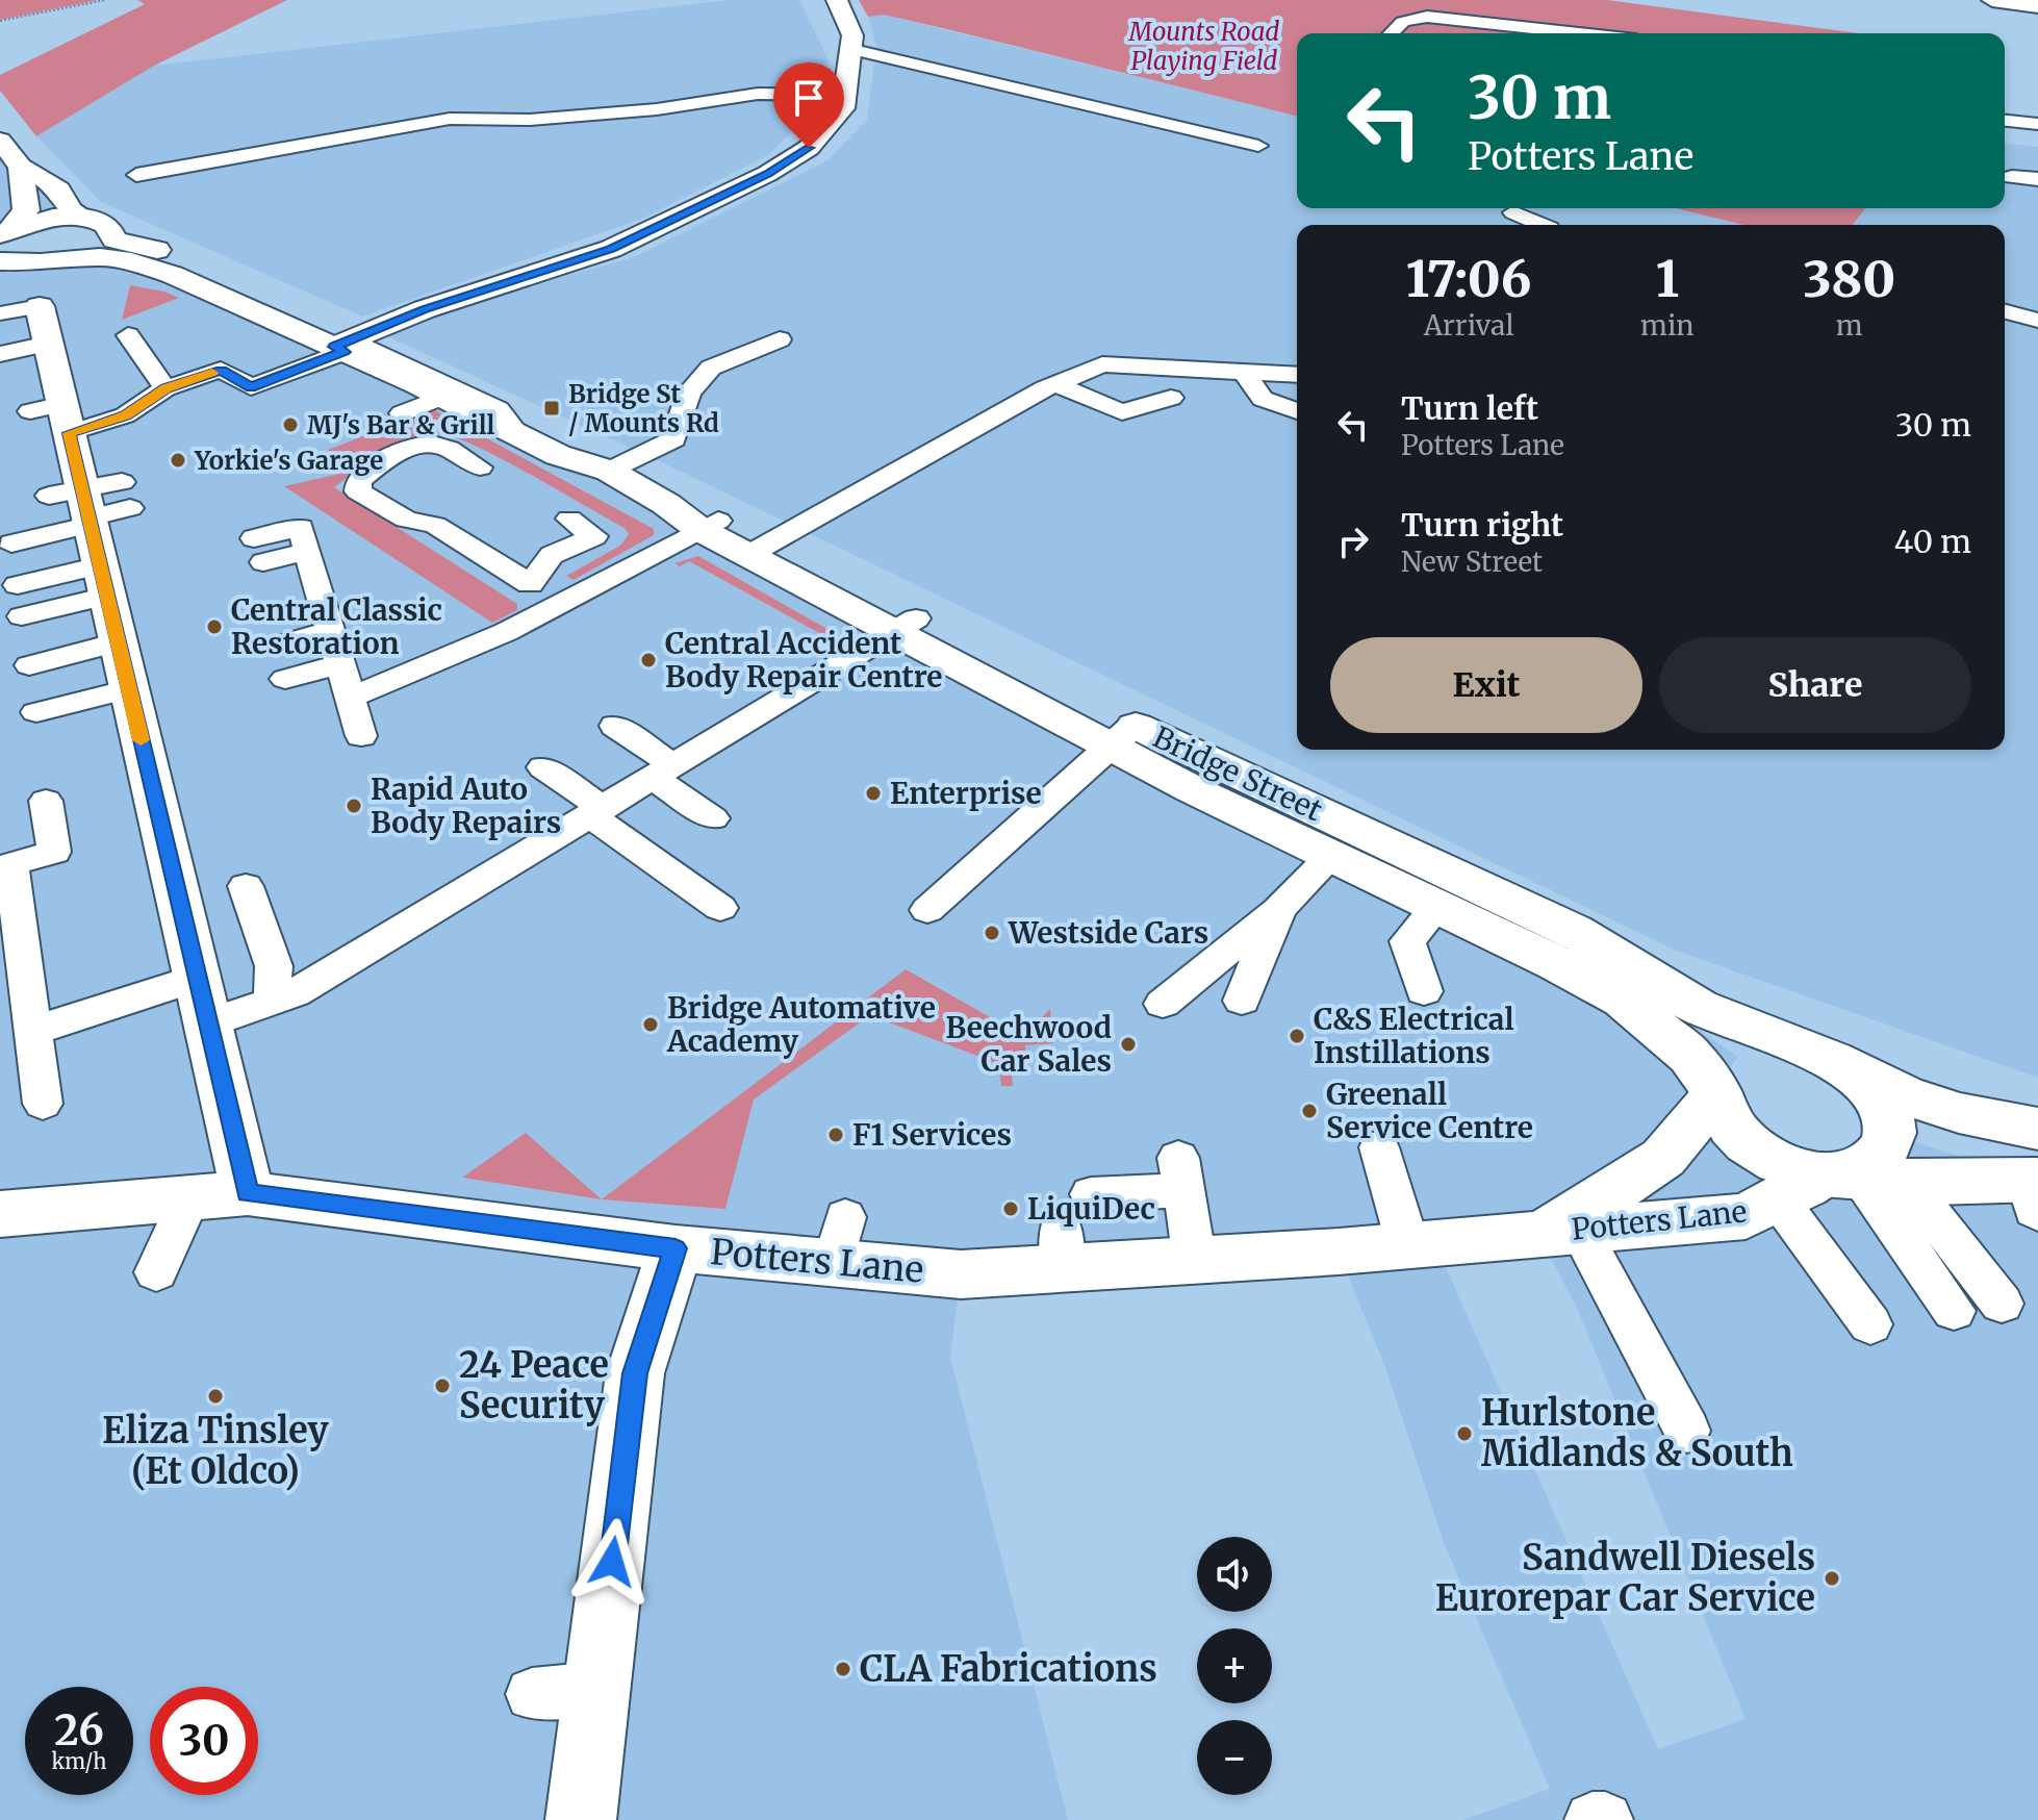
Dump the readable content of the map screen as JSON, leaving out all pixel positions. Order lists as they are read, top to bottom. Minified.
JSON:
{"streets":{"street":["Bridge Street","Potters Lane"]},"crossings":[["Bridge Street","Potters Lane"]],"parks":["Mounts Road Playing Field"],"places":{"transit":["Bridge St / Mounts Rd"],"other":["MJ's Bar & Grill","Yorkie's Garage","Central Classic Restoration","Central Accident Body Repair Centre","Enterprise","Rapid Auto Body Repairs","Westside Cars","Bridge Automative Academy","C&S Electrical Instillations","Beechwood Car Sales","Greenall Service Centre","F1 Services","LiquiDec","24 Peace Security","Eliza Tinsley (Et Oldco)","Hurlstone Midlands & South","Sandwell Diesels Eurorepar Car Service","CLA Fabrications"]},"page":{"turn":["30 m","Potters Lane"],"eta":["17:06","Arrival","1","min","380","m"],"list":[{"name":"Turn left","note":"Potters Lane","value":"30 m"},{"name":"Turn right","note":"New Street","value":"40 m"}],"buttons":["Exit","Share"],"map_buttons":["+","−"],"speed":"26 km/h","limit":"30"}}
